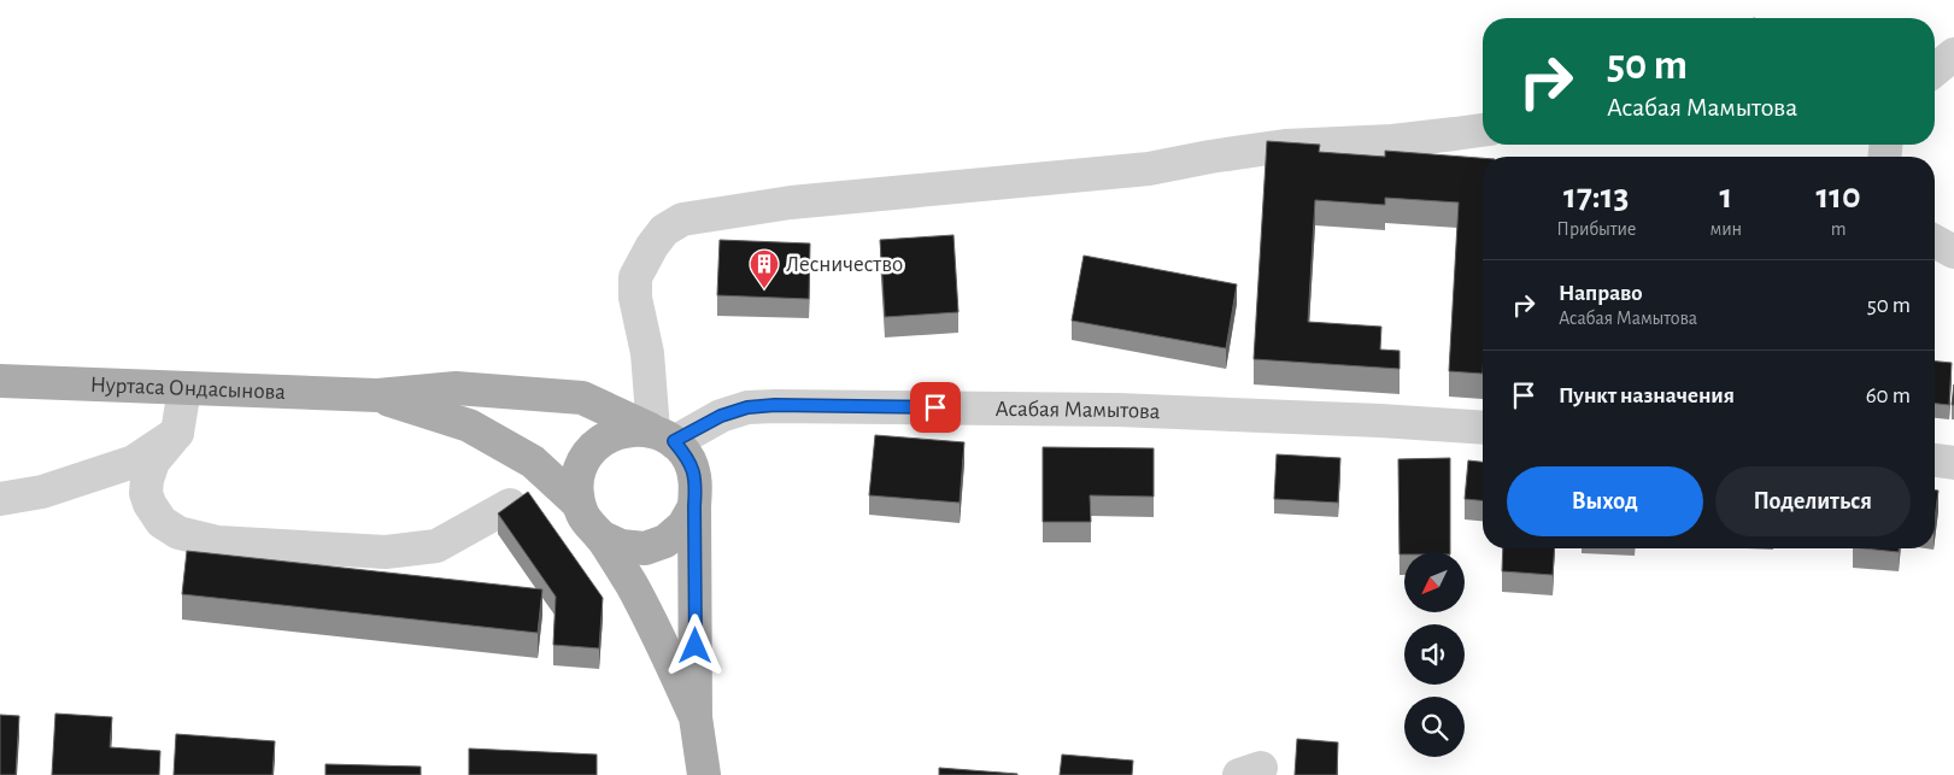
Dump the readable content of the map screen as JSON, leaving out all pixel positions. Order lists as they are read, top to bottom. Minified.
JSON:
{"streets":{"main road":["Нуртаса Ондасынова"],"street":["Асабая Мамытова"]},"crossings":[["Нуртаса Ондасынова","Асабая Мамытова"]],"places":{"building":["Лесничество"]},"north":"bottom left","page":{"turn":["50 m","Асабая Мамытова"],"eta":["17:13","Прибытие","1","мин","110","m"],"list":[{"name":"Направо","note":"Асабая Мамытова","value":"50 m"},{"name":"Пункт назначения","value":"60 m"}],"buttons":["Выход","Поделиться"]}}
